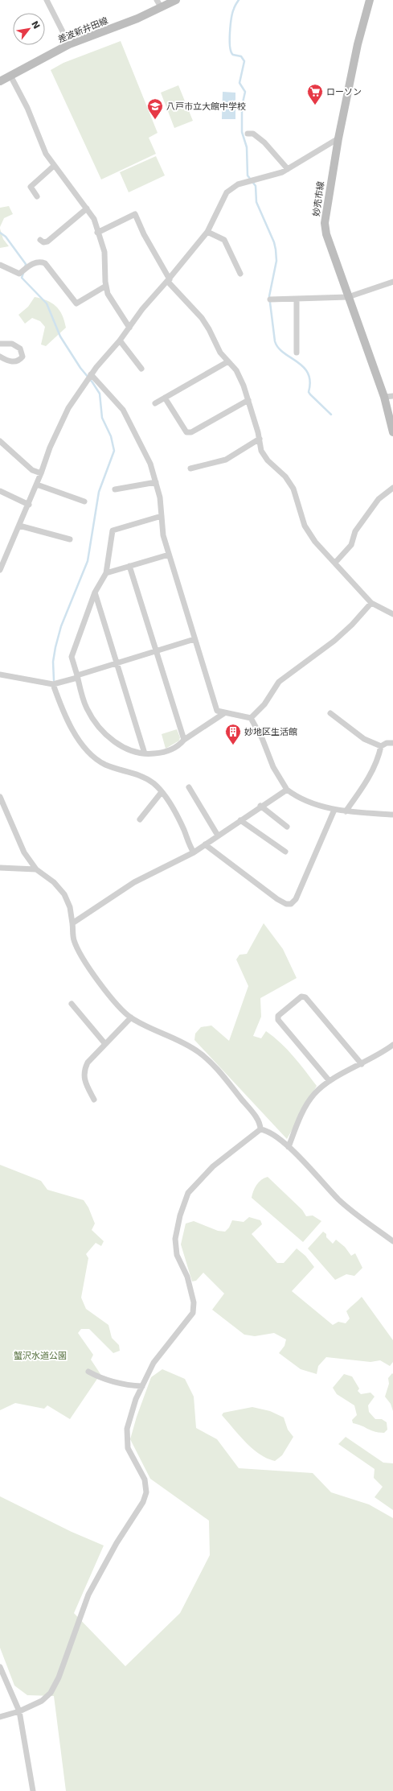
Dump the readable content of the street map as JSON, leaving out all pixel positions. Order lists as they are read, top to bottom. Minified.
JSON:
{"streets":{"main road":["差波新井田線","妙売市線"]},"parks":["蟹沢水道公園"],"places":{"supermarket":["ローソン"],"school or university":["八戸市立大館中学校"],"building":["妙地区生活館"]},"north":"top right"}
